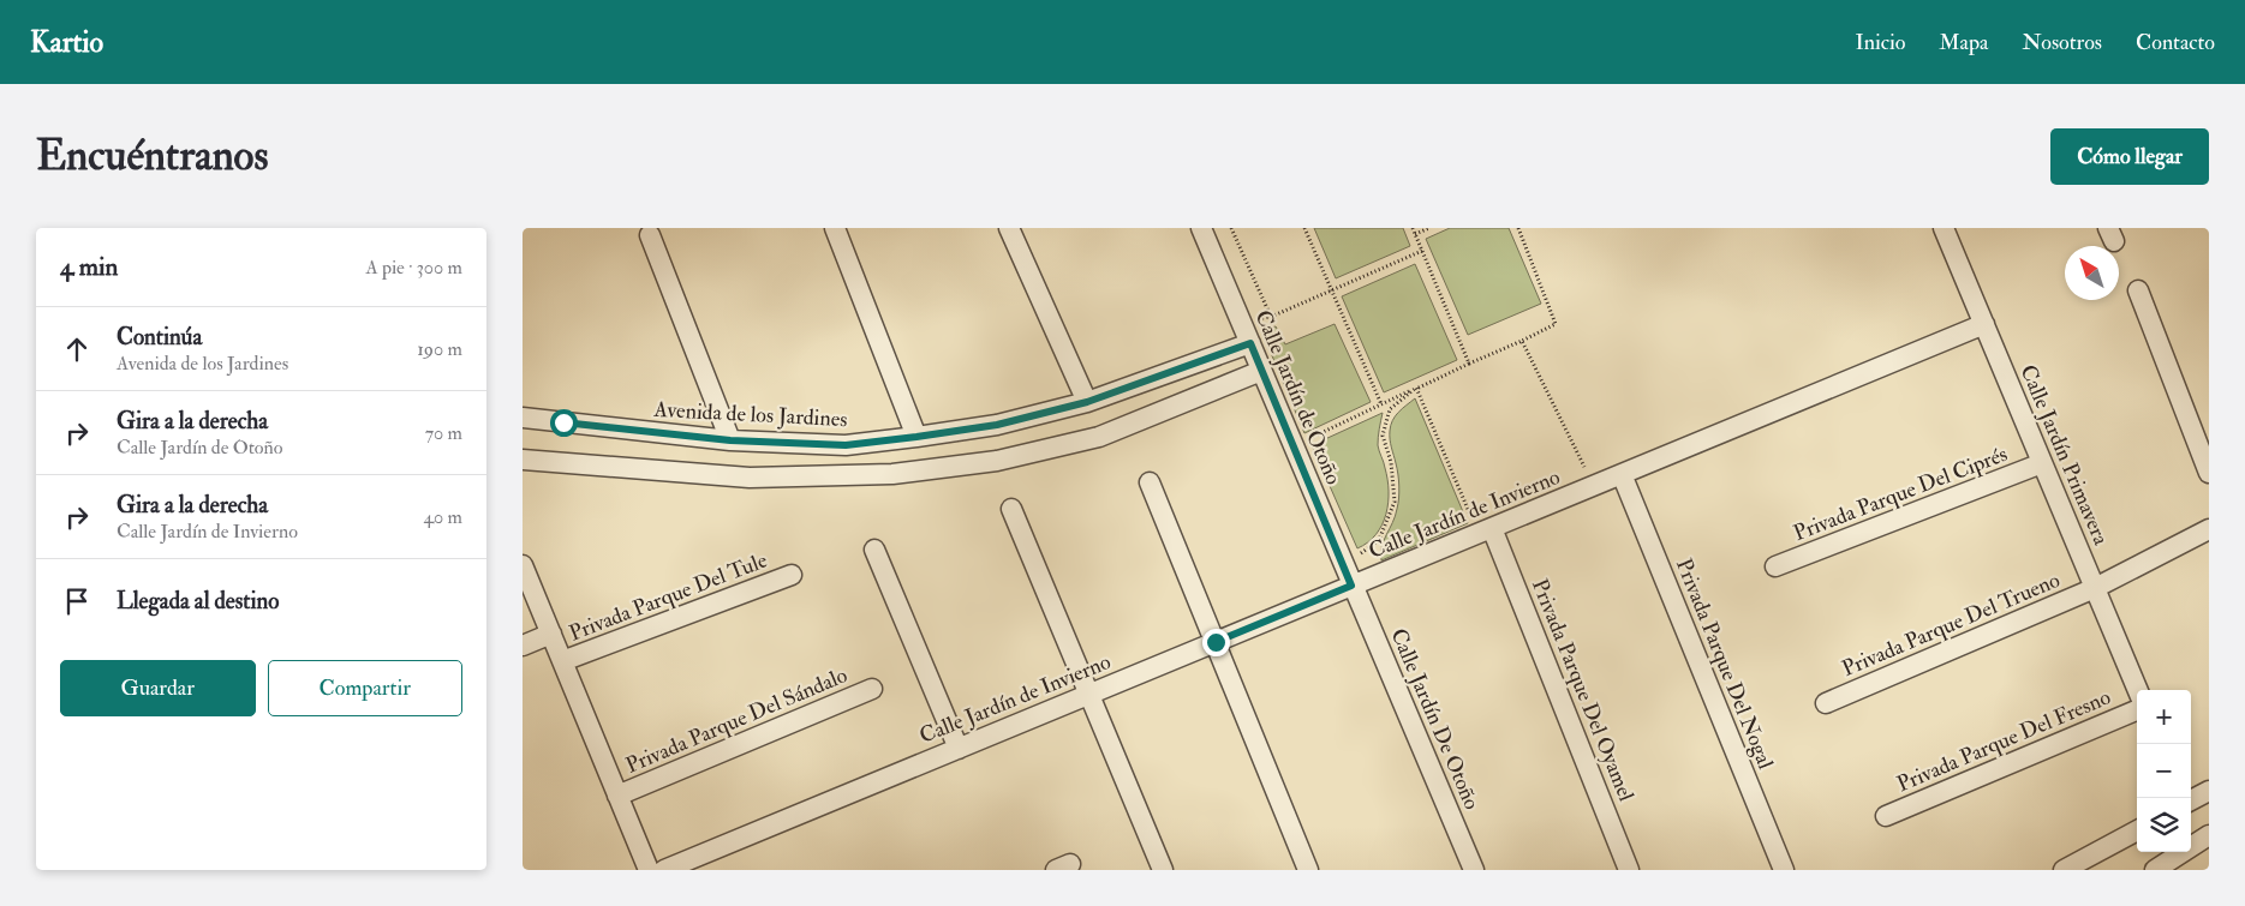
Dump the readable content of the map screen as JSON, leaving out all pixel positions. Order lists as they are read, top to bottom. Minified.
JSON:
{"streets":{"street":["Calle Jardín de Otoño","Avenida de los Jardines","Calle Jardín Primavera","Privada Parque Del Ciprés","Calle Jardín de Invierno","Privada Parque Del Tule","Privada Parque Del Trueno","Privada Parque Del Nogal","Privada Parque Del Oyamel","Calle Jardín De Otoño","Privada Parque Del Sándalo","Privada Parque Del Fresno"]},"crossings":[["Calle Jardín de Otoño","Avenida de los Jardines"],["Calle Jardín de Otoño","Calle Jardín de Invierno"],["Calle Jardín de Otoño","Calle Jardín De Otoño"],["Calle Jardín Primavera","Privada Parque Del Ciprés"],["Calle Jardín Primavera","Calle Jardín de Invierno"],["Calle Jardín Primavera","Privada Parque Del Trueno"],["Calle Jardín de Invierno","Privada Parque Del Nogal"],["Calle Jardín de Invierno","Privada Parque Del Oyamel"],["Calle Jardín de Invierno","Calle Jardín De Otoño"]],"north":"top left","page":{"header":"Kartio","nav":["Inicio","Mapa","Nosotros","Contacto"],"buttons":["Cómo llegar",["Guardar","Compartir"]],"title":"Encuéntranos","heading":["4 min","A pie · 300 m"],"list":[["Continúa","Avenida de los Jardines","190 m"],["Gira a la derecha","Calle Jardín de Otoño","70 m"],["Gira a la derecha","Calle Jardín de Invierno","40 m"],"Llegada al destino"],"map_buttons":["+","−"]}}
